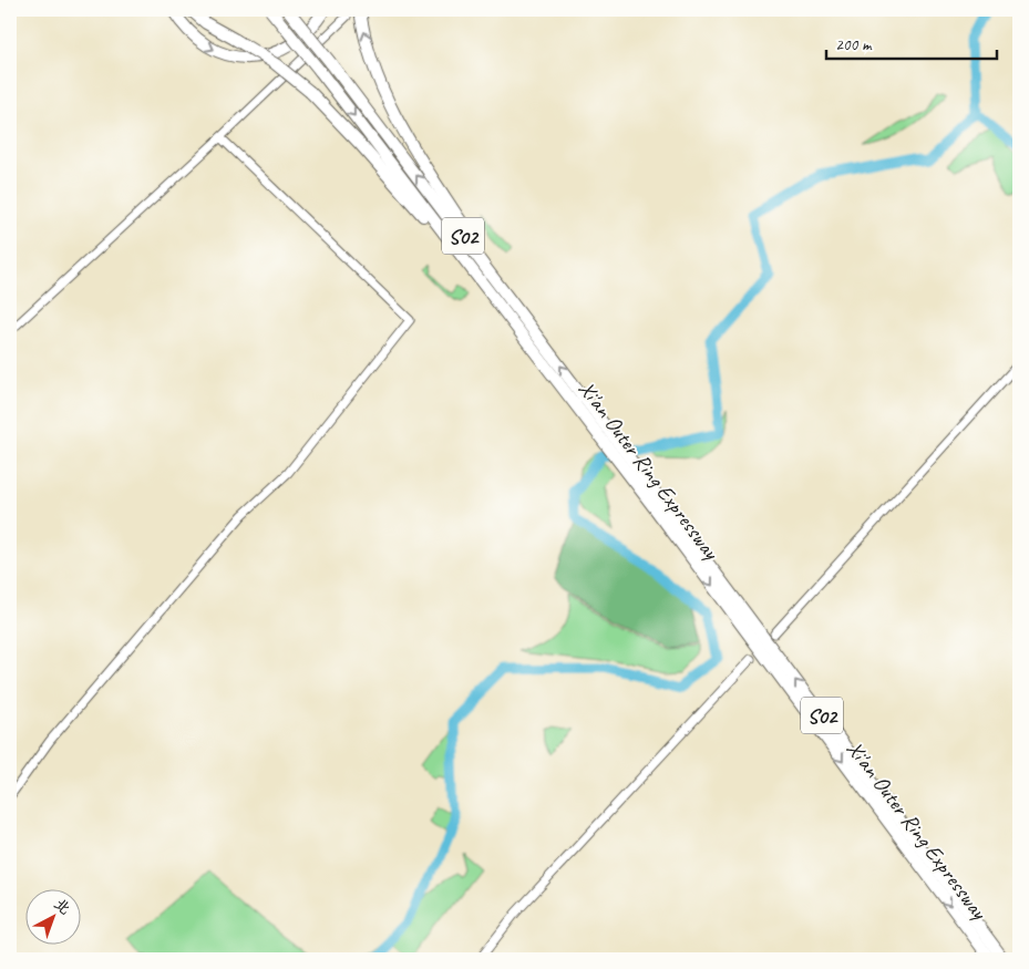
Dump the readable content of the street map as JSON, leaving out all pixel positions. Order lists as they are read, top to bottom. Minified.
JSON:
{"streets":{"highway":["S02","Xi'an Outer Ring Expressway"]},"scale_bar":"200 m","north":"top right"}
